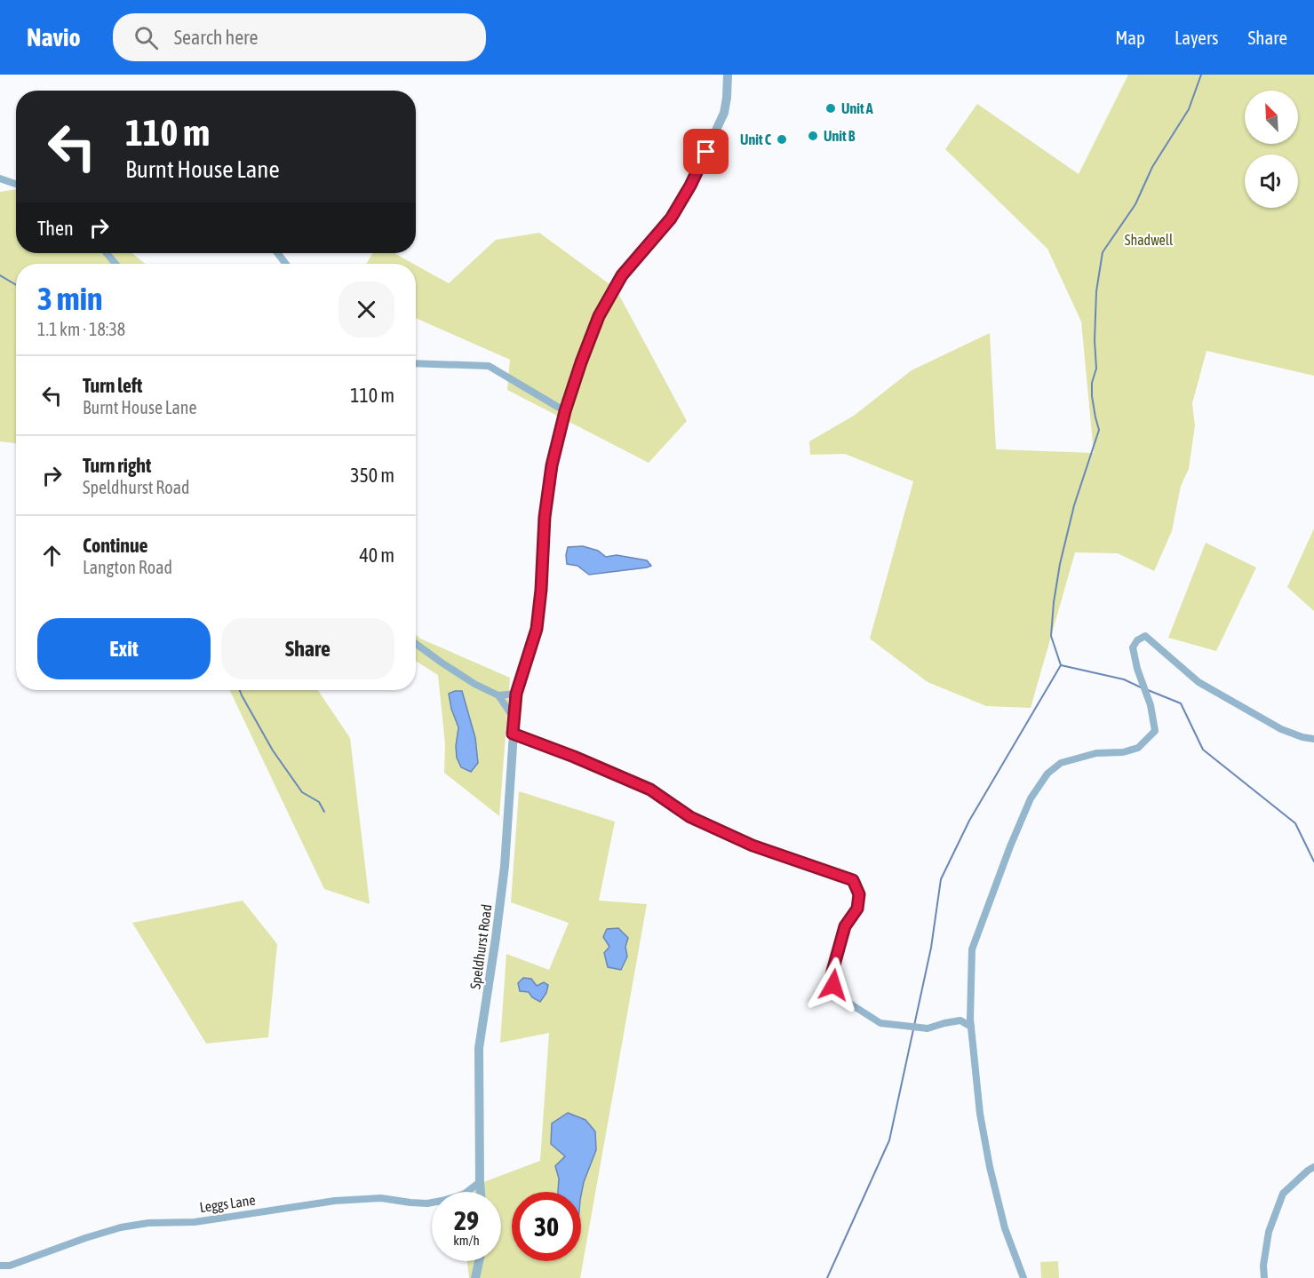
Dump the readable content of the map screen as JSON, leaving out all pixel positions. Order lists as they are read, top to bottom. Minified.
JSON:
{"streets":{"street":["Speldhurst Road","Leggs Lane"]},"crossings":[["Speldhurst Road","Leggs Lane"]],"parks":["Shadwell"],"places":["Unit A","Unit B","Unit C"],"north":"top left","page":{"header":"Navio","search":"Search here","nav":["Map","Layers","Share"],"turn":["110 m","Burnt House Lane"],"then":"Then","heading":["3 min","1.1 km · 18:38"],"list":[{"name":"Turn left","note":"Burnt House Lane","value":"110 m"},{"name":"Turn right","note":"Speldhurst Road","value":"350 m"},{"name":"Continue","note":"Langton Road","value":"40 m"}],"buttons":["Exit","Share"],"speed":"29 km/h","limit":"30"}}
